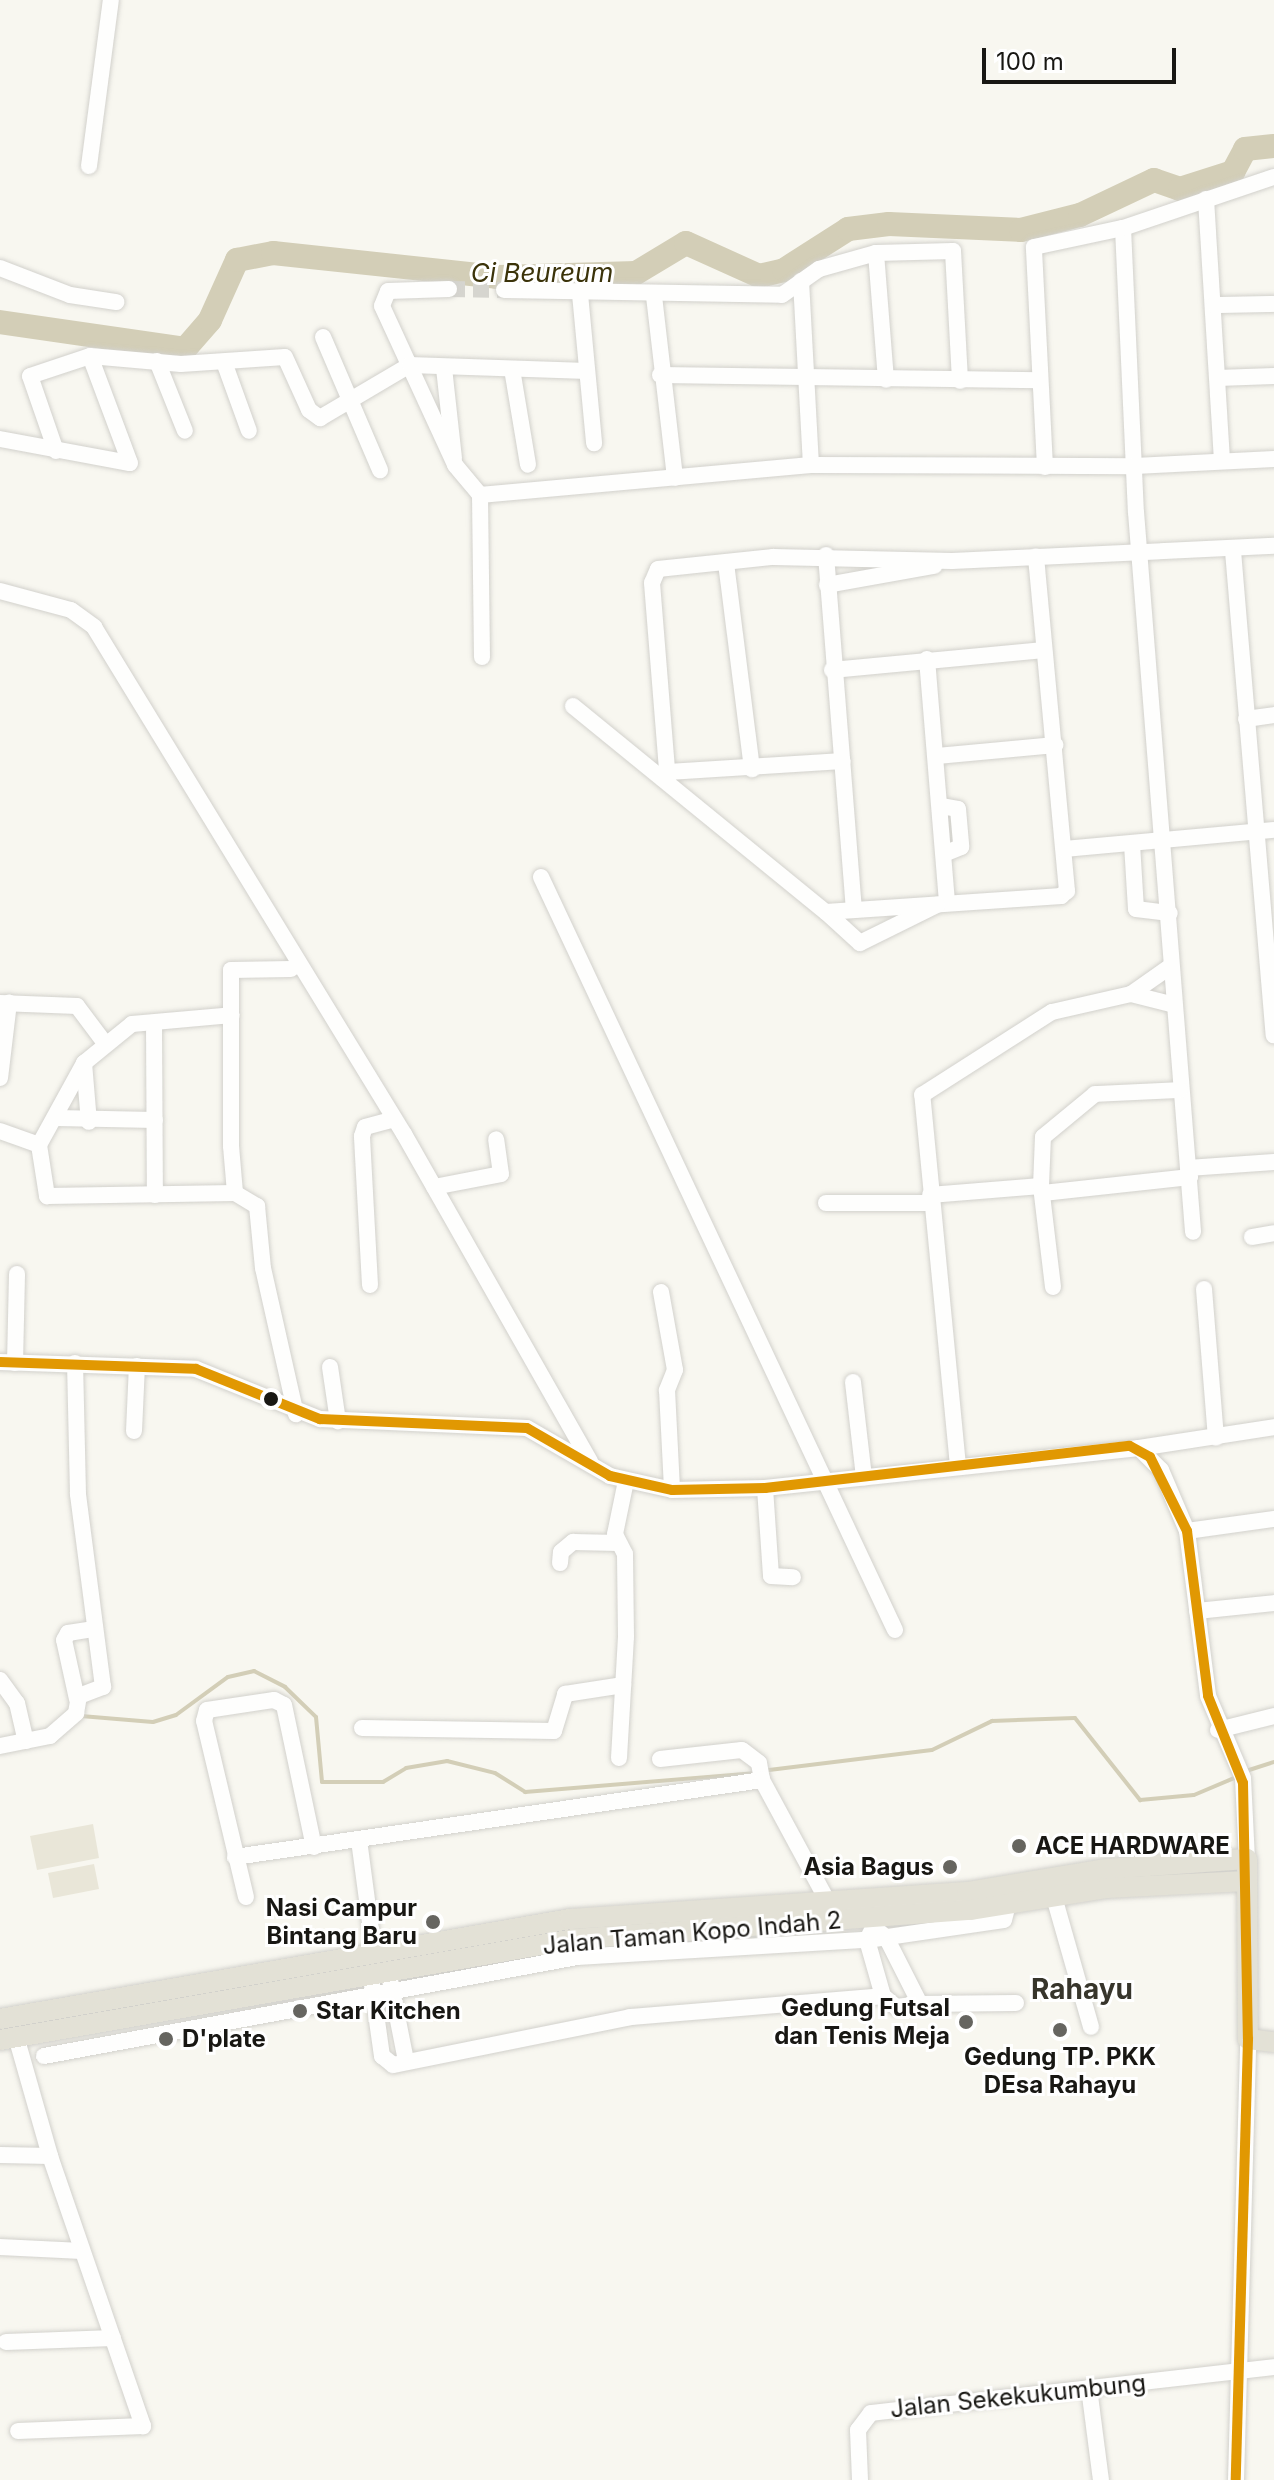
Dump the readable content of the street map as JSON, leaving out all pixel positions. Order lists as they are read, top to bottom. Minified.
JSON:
{"streets":{"main road":["Jalan Taman Kopo Indah 2"],"street":["Jalan Sekekukumbung"]},"districts":["Rahayu"],"water":["Ci Beureum"],"places":["ACE HARDWARE","Asia Bagus","Nasi Campur Bintang Baru","Star Kitchen","Gedung Futsal dan Tenis Meja","Gedung TP. PKK DEsa Rahayu","D'plate"],"scale_bar":"100 m"}
